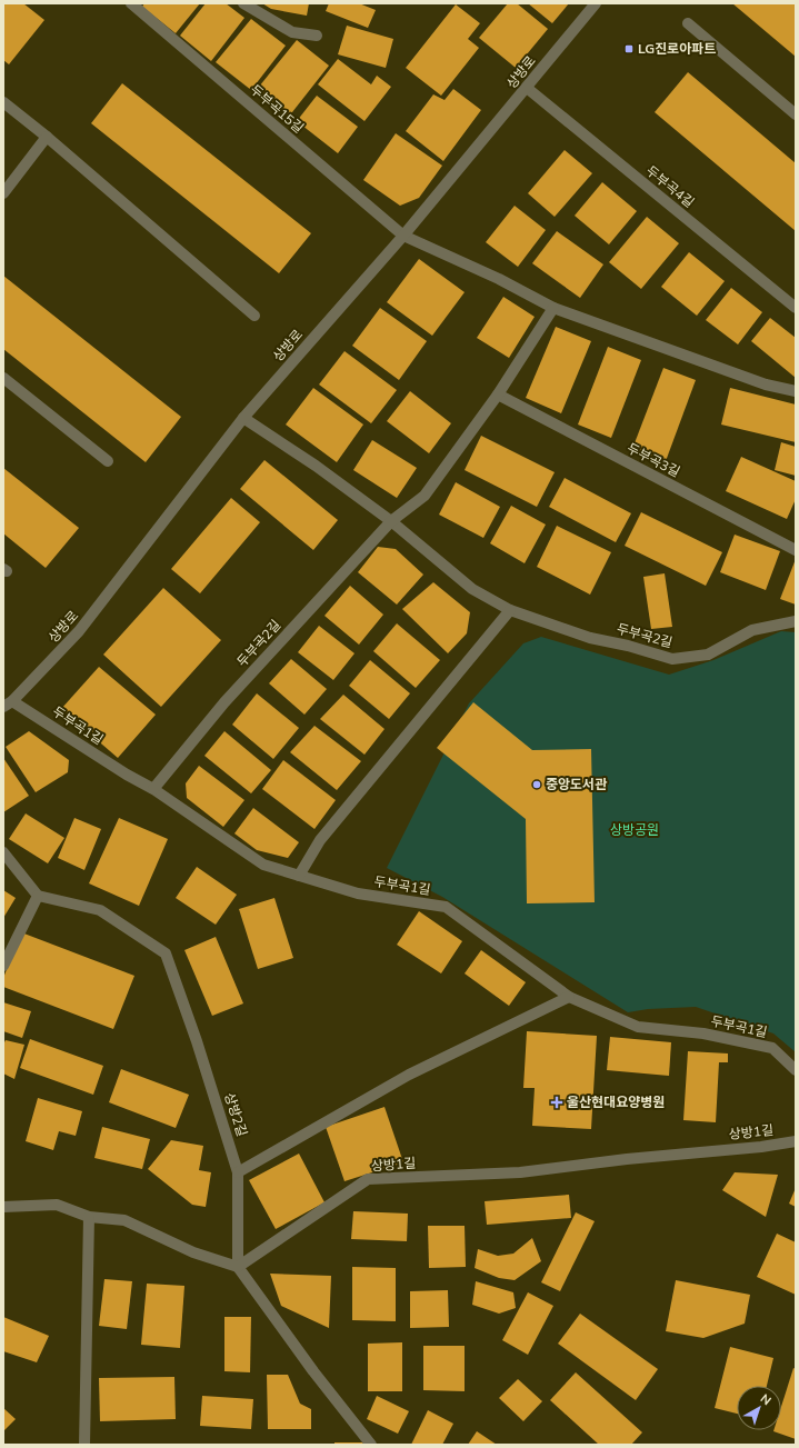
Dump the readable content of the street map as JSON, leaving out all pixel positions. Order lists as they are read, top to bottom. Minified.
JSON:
{"streets":{"street":["상방로","두부곡15길","두부곡4길","두부곡3길","두부곡2길","두부곡1길","상방2길","상방1길"]},"crossings":[["상방로","두부곡15길"],["상방로","두부곡4길"],["상방로","두부곡2길"],["상방로","두부곡1길"],["두부곡2길","두부곡1길"],["상방2길","상방1길"]],"parks":["상방공원"],"places":{"transit":["LG진로아파트"],"other":["중앙도서관"],"health":["울산현대요양병원"]},"north":"top right"}
